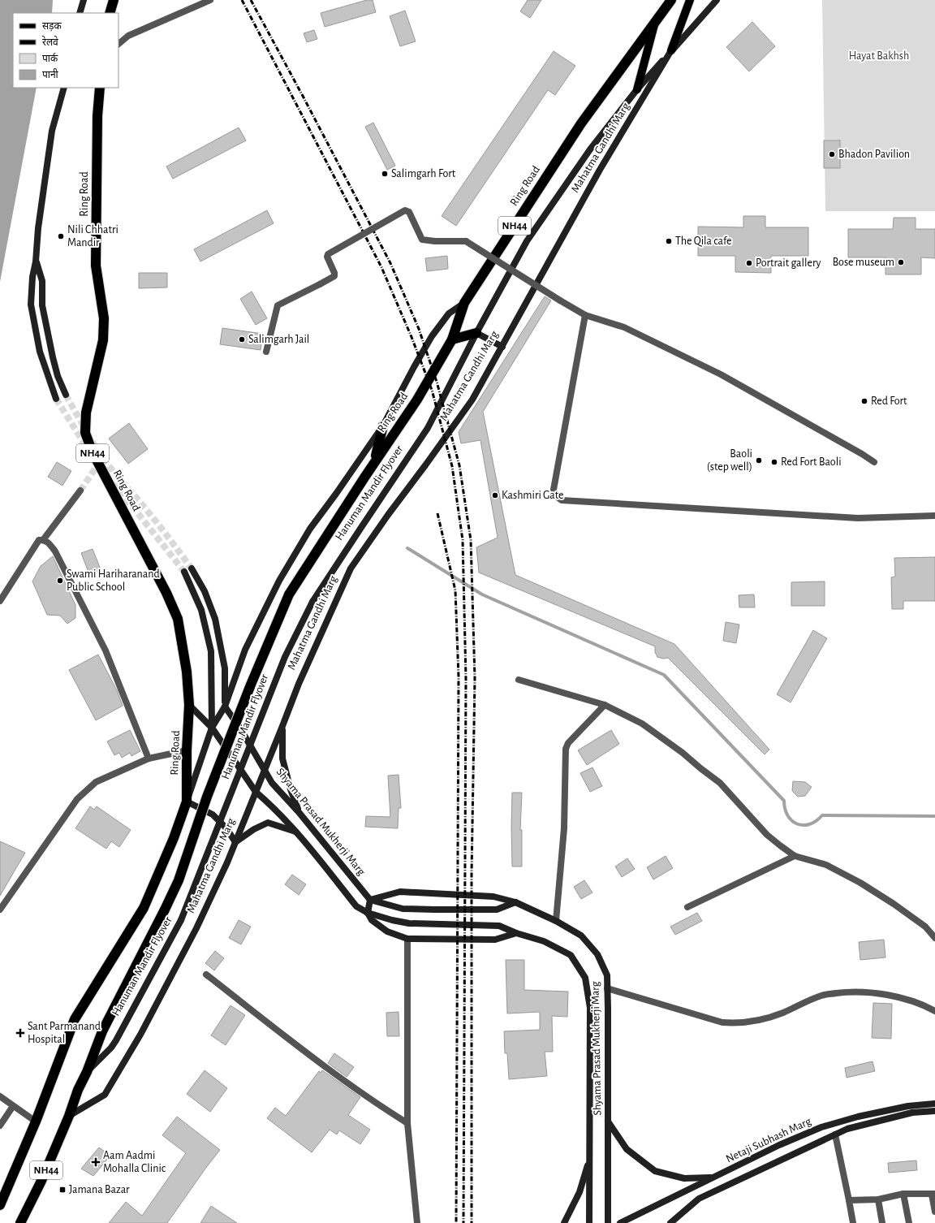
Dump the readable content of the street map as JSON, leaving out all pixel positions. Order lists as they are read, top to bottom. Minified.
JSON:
{"streets":{"highway":["Ring Road","NH44","Hanuman Mandir Flyover"],"main road":["Mahatma Gandhi Marg","Shyama Prasad Mukherji Marg","Netaji Subhash Marg"]},"crossings":[["Mahatma Gandhi Marg","NH44"],["Mahatma Gandhi Marg","Hanuman Mandir Flyover"],["Mahatma Gandhi Marg","Shyama Prasad Mukherji Marg"],["Ring Road","Hanuman Mandir Flyover"],["Ring Road","Shyama Prasad Mukherji Marg"]],"parks":["Hayat Bakhsh"],"places":{"other":["Bhadon Pavilion","Salimgarh Fort","Nili Chhatri Mandir","The Qila cafe","Bose museum","Portrait gallery","Salimgarh Jail","Red Fort","Baoli (step well)","Red Fort Baoli","Kashmiri Gate","Swami Hariharanand Public School"],"health":["Sant Parmanand Hospital","Aam Aadmi Mohalla Clinic"],"transit":["Jamana Bazar"]},"legend":["सड़क","रेलवे","पार्क","पानी"]}
